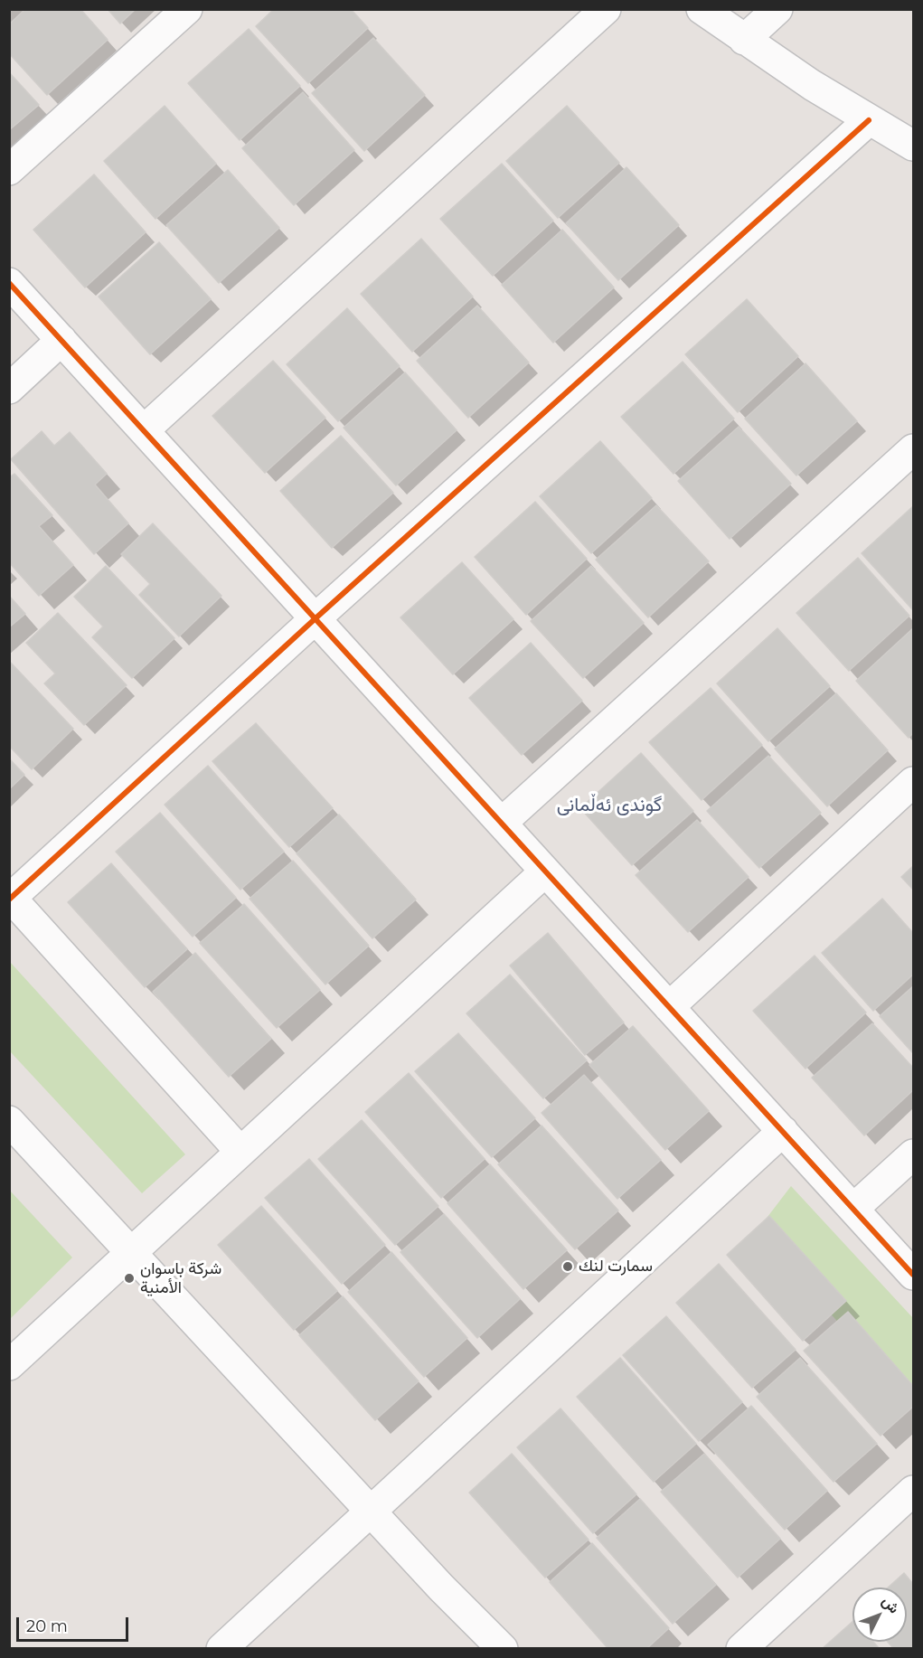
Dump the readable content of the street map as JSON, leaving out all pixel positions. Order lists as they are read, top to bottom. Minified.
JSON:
{"districts":["گوندی ئەڵمانی"],"places":["سمارت لنك","شركة باسوان الأمنية"],"scale_bar":"20 m","north":"top right"}
